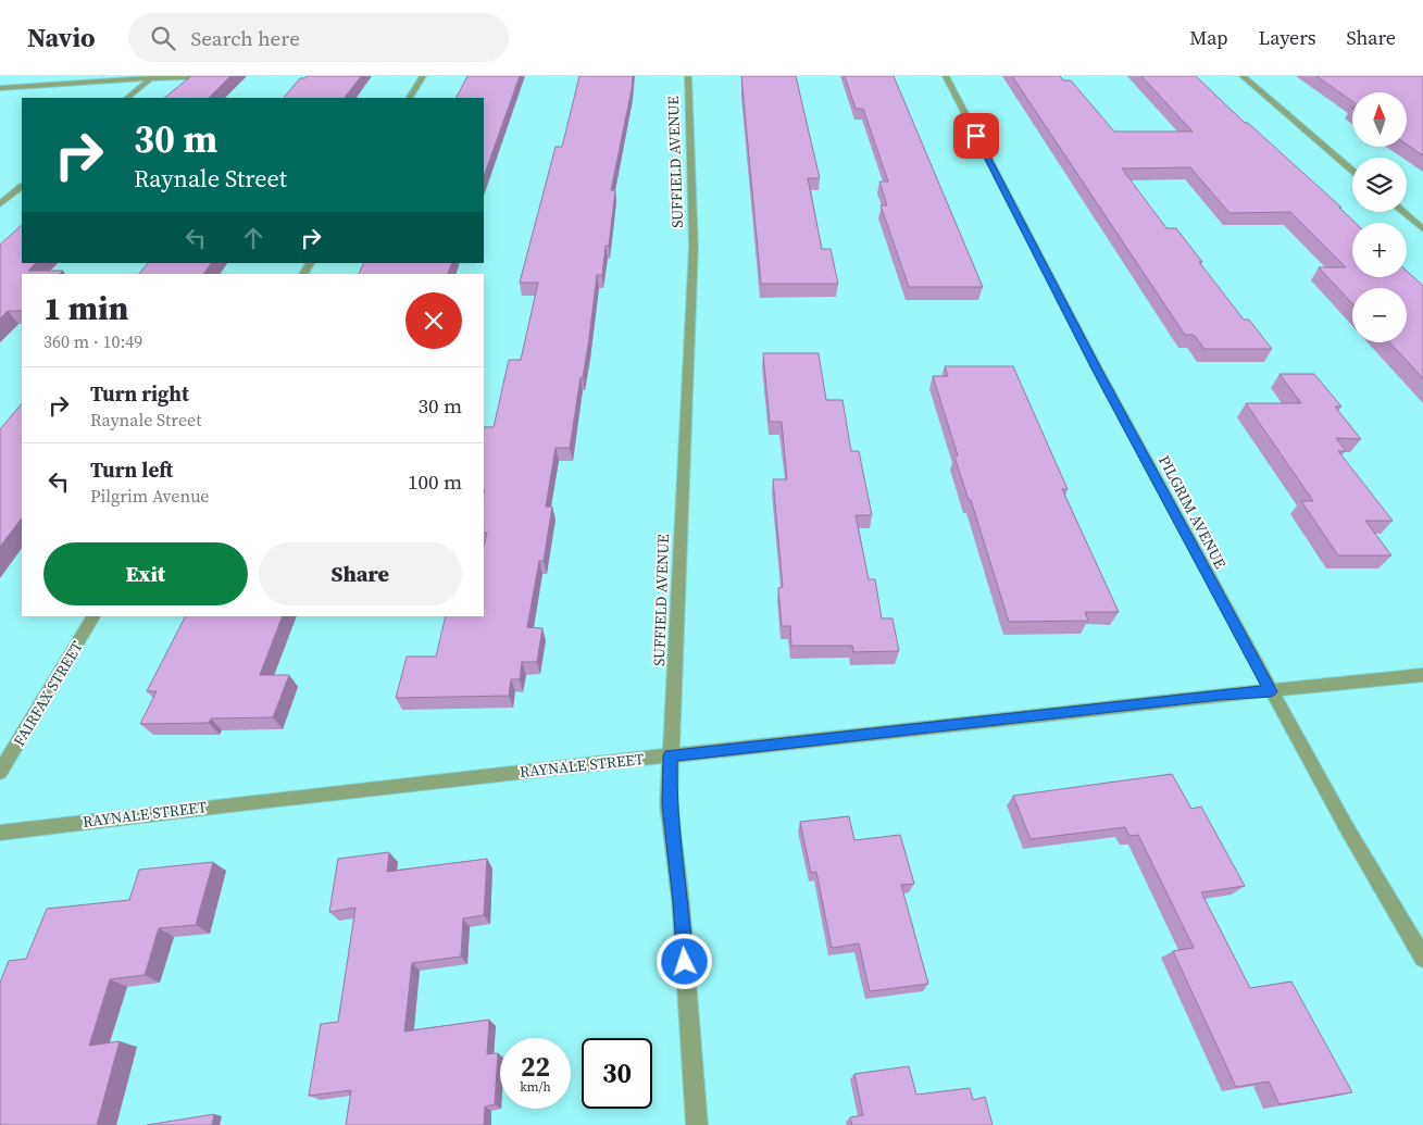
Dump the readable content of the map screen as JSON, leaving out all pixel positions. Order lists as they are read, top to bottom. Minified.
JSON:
{"streets":{"street":["SUFFIELD AVENUE","PILGRIM AVENUE","FAIRFAX STREET","RAYNALE STREET"]},"crossings":[["SUFFIELD AVENUE","RAYNALE STREET"],["PILGRIM AVENUE","RAYNALE STREET"]],"north":"top","page":{"header":"Navio","search":"Search here","nav":["Map","Layers","Share"],"map_buttons":["+","−"],"turn":["30 m","Raynale Street"],"heading":["1 min","360 m · 10:49"],"list":[{"name":"Turn right","note":"Raynale Street","value":"30 m"},{"name":"Turn left","note":"Pilgrim Avenue","value":"100 m"}],"buttons":["Exit","Share"],"speed":"22 km/h","limit":"30"}}
